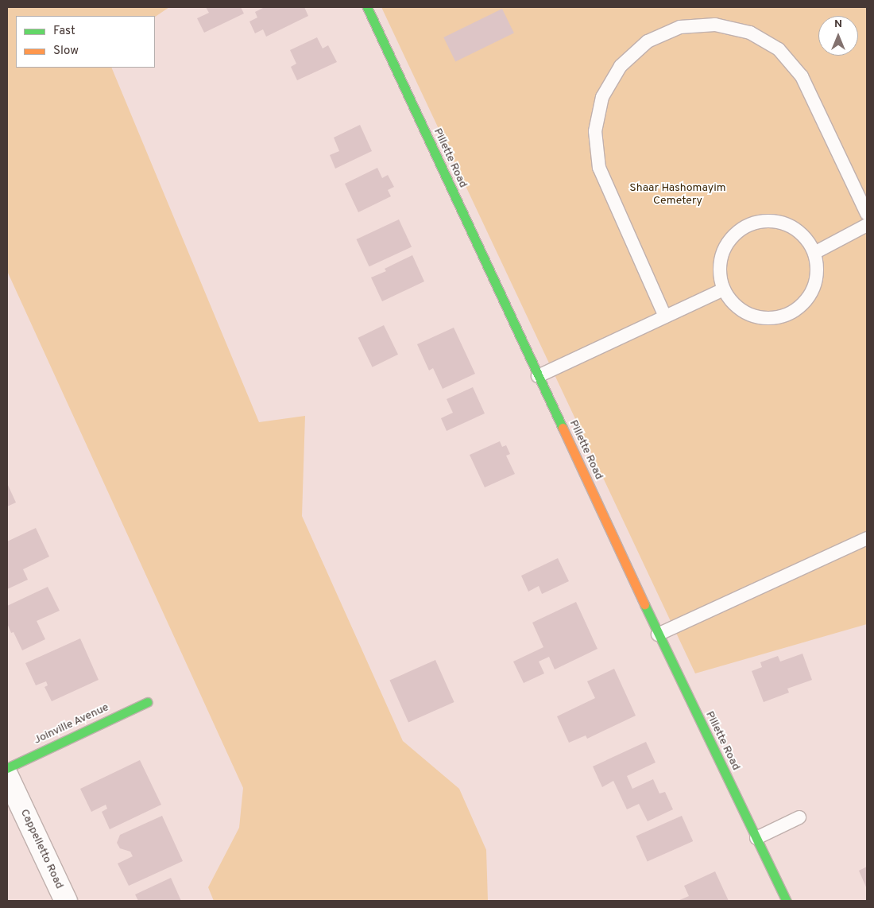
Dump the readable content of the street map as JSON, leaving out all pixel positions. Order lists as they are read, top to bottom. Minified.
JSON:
{"streets":{"street":["Pillette Road","Joinville Avenue","Cappelletto Road"]},"parks":["Shaar Hashomayim Cemetery"],"legend":["Fast","Slow"],"north":"top"}
